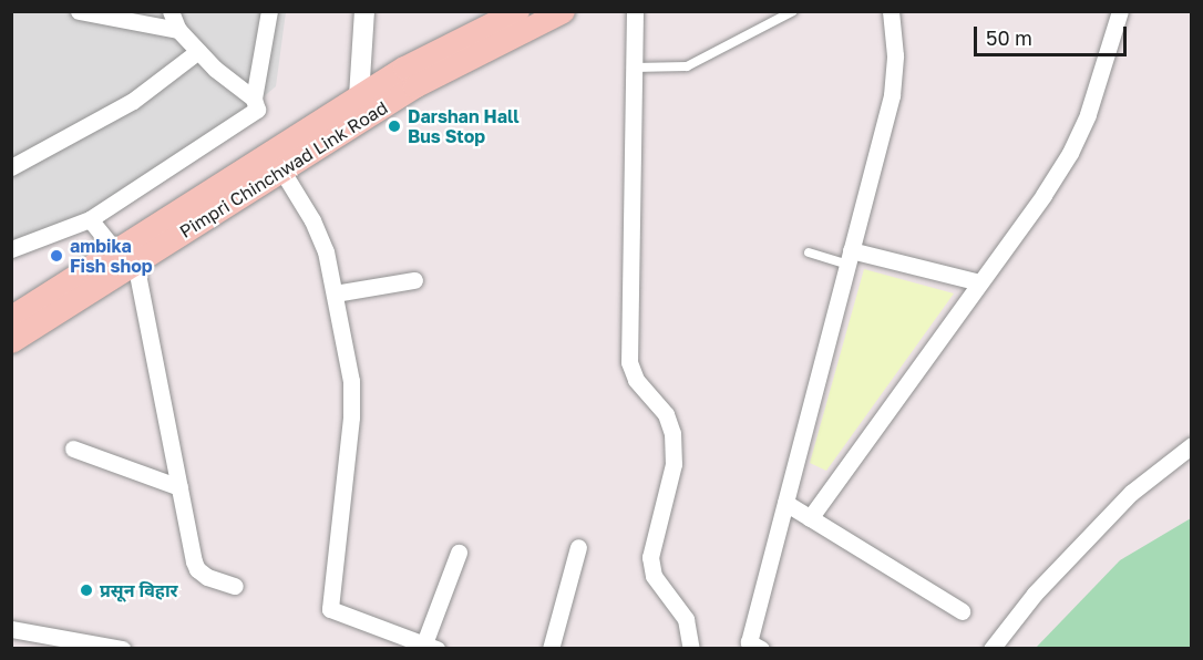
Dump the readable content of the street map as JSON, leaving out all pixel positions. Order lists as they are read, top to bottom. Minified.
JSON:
{"streets":{"main road":["Pimpri Chinchwad Link Road"]},"places":["Darshan Hall Bus Stop","ambika Fish shop","प्रसून विहार"],"scale_bar":"50 m"}
